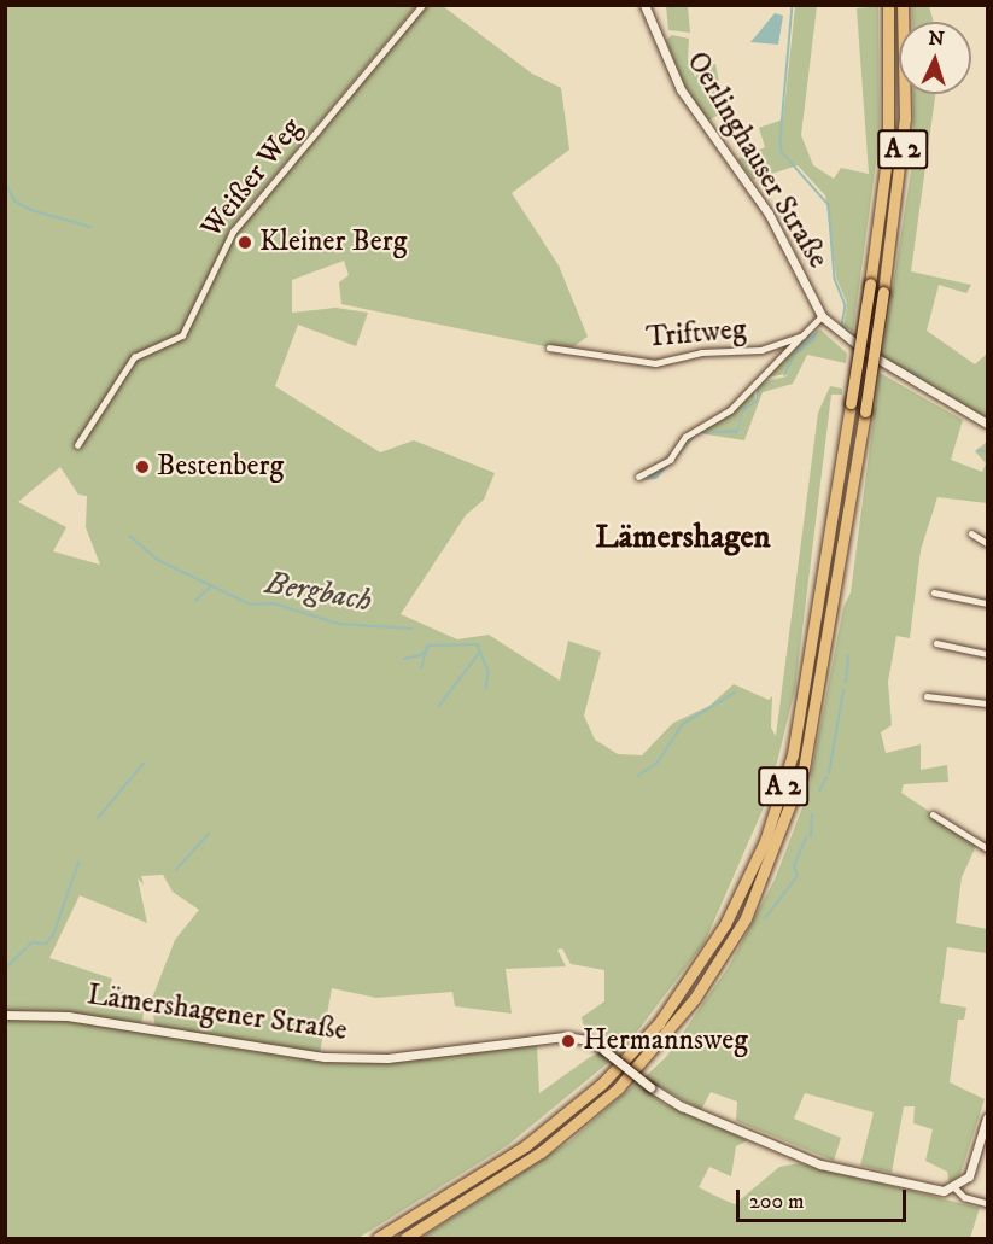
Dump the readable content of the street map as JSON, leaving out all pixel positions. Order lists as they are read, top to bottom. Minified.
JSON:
{"streets":{"highway":["A 2"],"main road":["Oerlinghauser Straße","Lämershagener Straße"],"street":["Weißer Weg","Triftweg"]},"crossings":[["Oerlinghauser Straße","Triftweg"]],"districts":["Lämershagen"],"water":["Bergbach"],"places":["Kleiner Berg","Bestenberg","Hermannsweg"],"scale_bar":"200 m","north":"top"}
